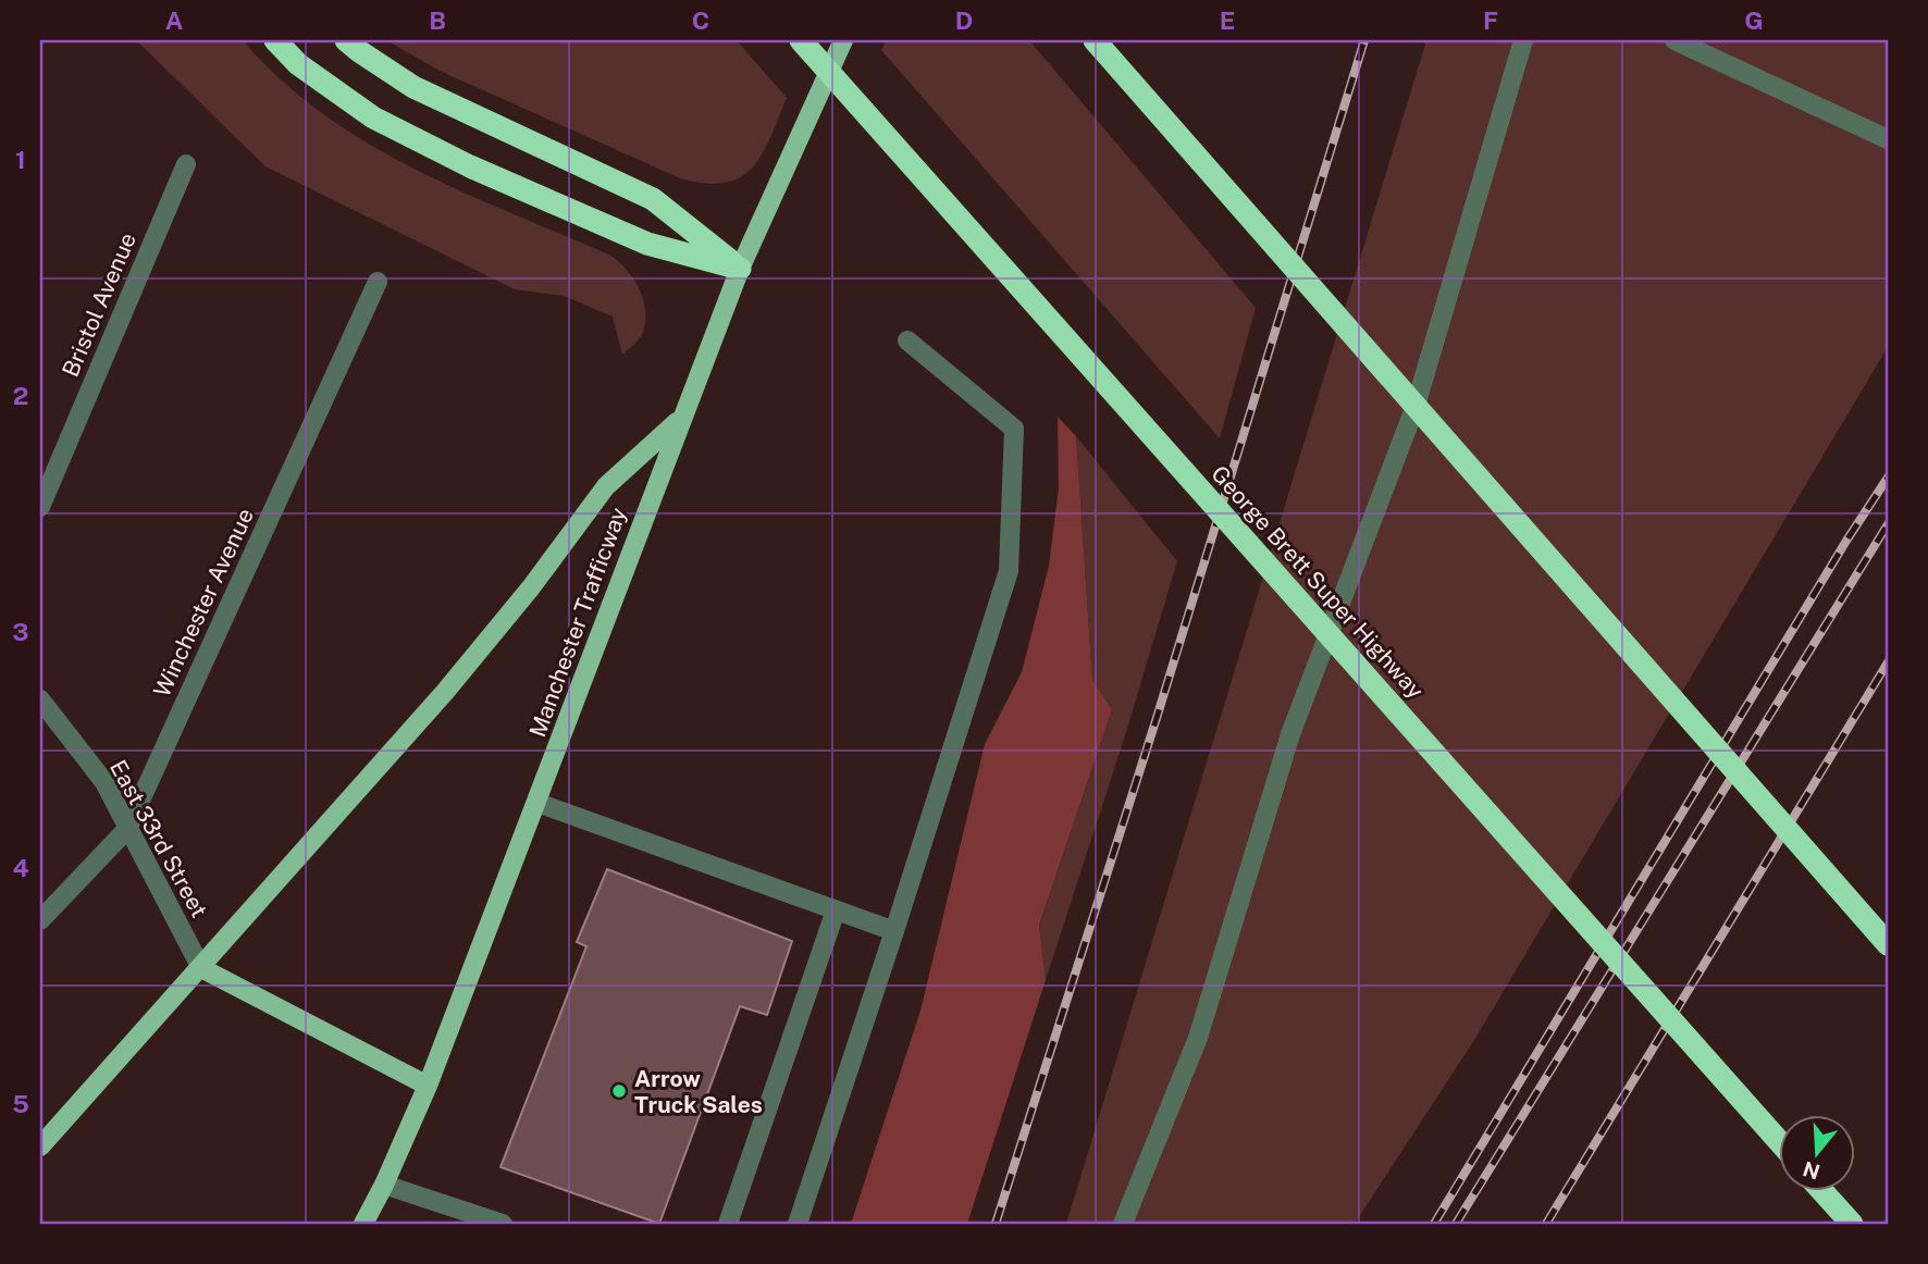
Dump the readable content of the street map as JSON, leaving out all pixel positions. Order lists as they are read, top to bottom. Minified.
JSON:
{"streets":{"highway":["George Brett Super Highway"],"main road":["Manchester Trafficway"],"street":["Bristol Avenue","Winchester Avenue","East 33rd Street"]},"crossings":[["Winchester Avenue","East 33rd Street"]],"places":["Arrow Truck Sales"],"north":"bottom","grid":{"columns":["A","B","C","D","E","F","G"],"rows":["1","2","3","4","5"]}}
